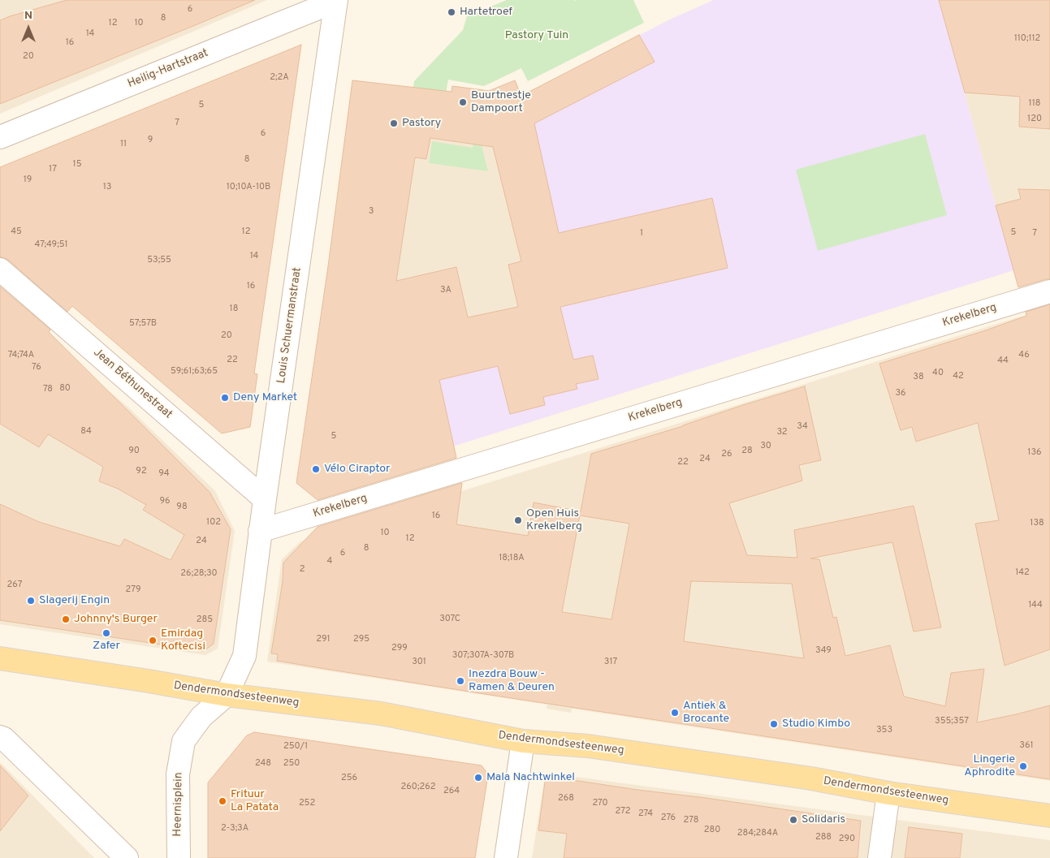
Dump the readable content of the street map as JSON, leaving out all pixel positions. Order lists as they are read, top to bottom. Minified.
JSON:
{"streets":{"main road":["Dendermondsesteenweg"],"street":["Heilig-Hartstraat","Krekelberg","Louis Schuermanstraat","Jean Béthunestraat","Heernisplein"]},"crossings":[["Heilig-Hartstraat","Louis Schuermanstraat"],["Krekelberg","Louis Schuermanstraat"],["Louis Schuermanstraat","Jean Béthunestraat"],["Louis Schuermanstraat","Dendermondsesteenweg"],["Louis Schuermanstraat","Heernisplein"],["Dendermondsesteenweg","Heernisplein"]],"parks":["Pastory Tuin"],"places":["Hartetroef","Buurtnestje Dampoort","Pastory","Deny Market","Vélo Ciraptor","Open Huis Krekelberg","Slagerij Engin","Johnny's Burger","Zafer","Emirdag Koftecisi","Inezdra Bouw - Ramen & Deuren","Antiek & Brocante","Studio Kimbo","Lingerie Aphrodite","Mala Nachtwinkel","Frituur La Patata","Solidaris"],"house_numbers":["6","8","12","10","14","110;112","16","20","2;2A","118","5","120","7","6","9","11","8","15","17","19","13","10;10A-10B","3","45","12","5","1","7","47;49;51","14","53;55","16","3A","18","57;57B","20","74;74A","46","22","44","76","59;61;63;65","40","42","38","80","78","36","34","84","32","5","30","90","28","136","26","24","22","92","94","96","98","16","102","138","10","12","24","8","6","18;18A","4","2","142","26;28;30","267","279","144","307C","285","291","295","299","349","307;307A-307B","301","317","355;357","353","361","250/1","248","250","256","260;262","264","268","252","270","272","274","276","278","2-3;3A","280","284;284A","288","290"],"north":"top"}
